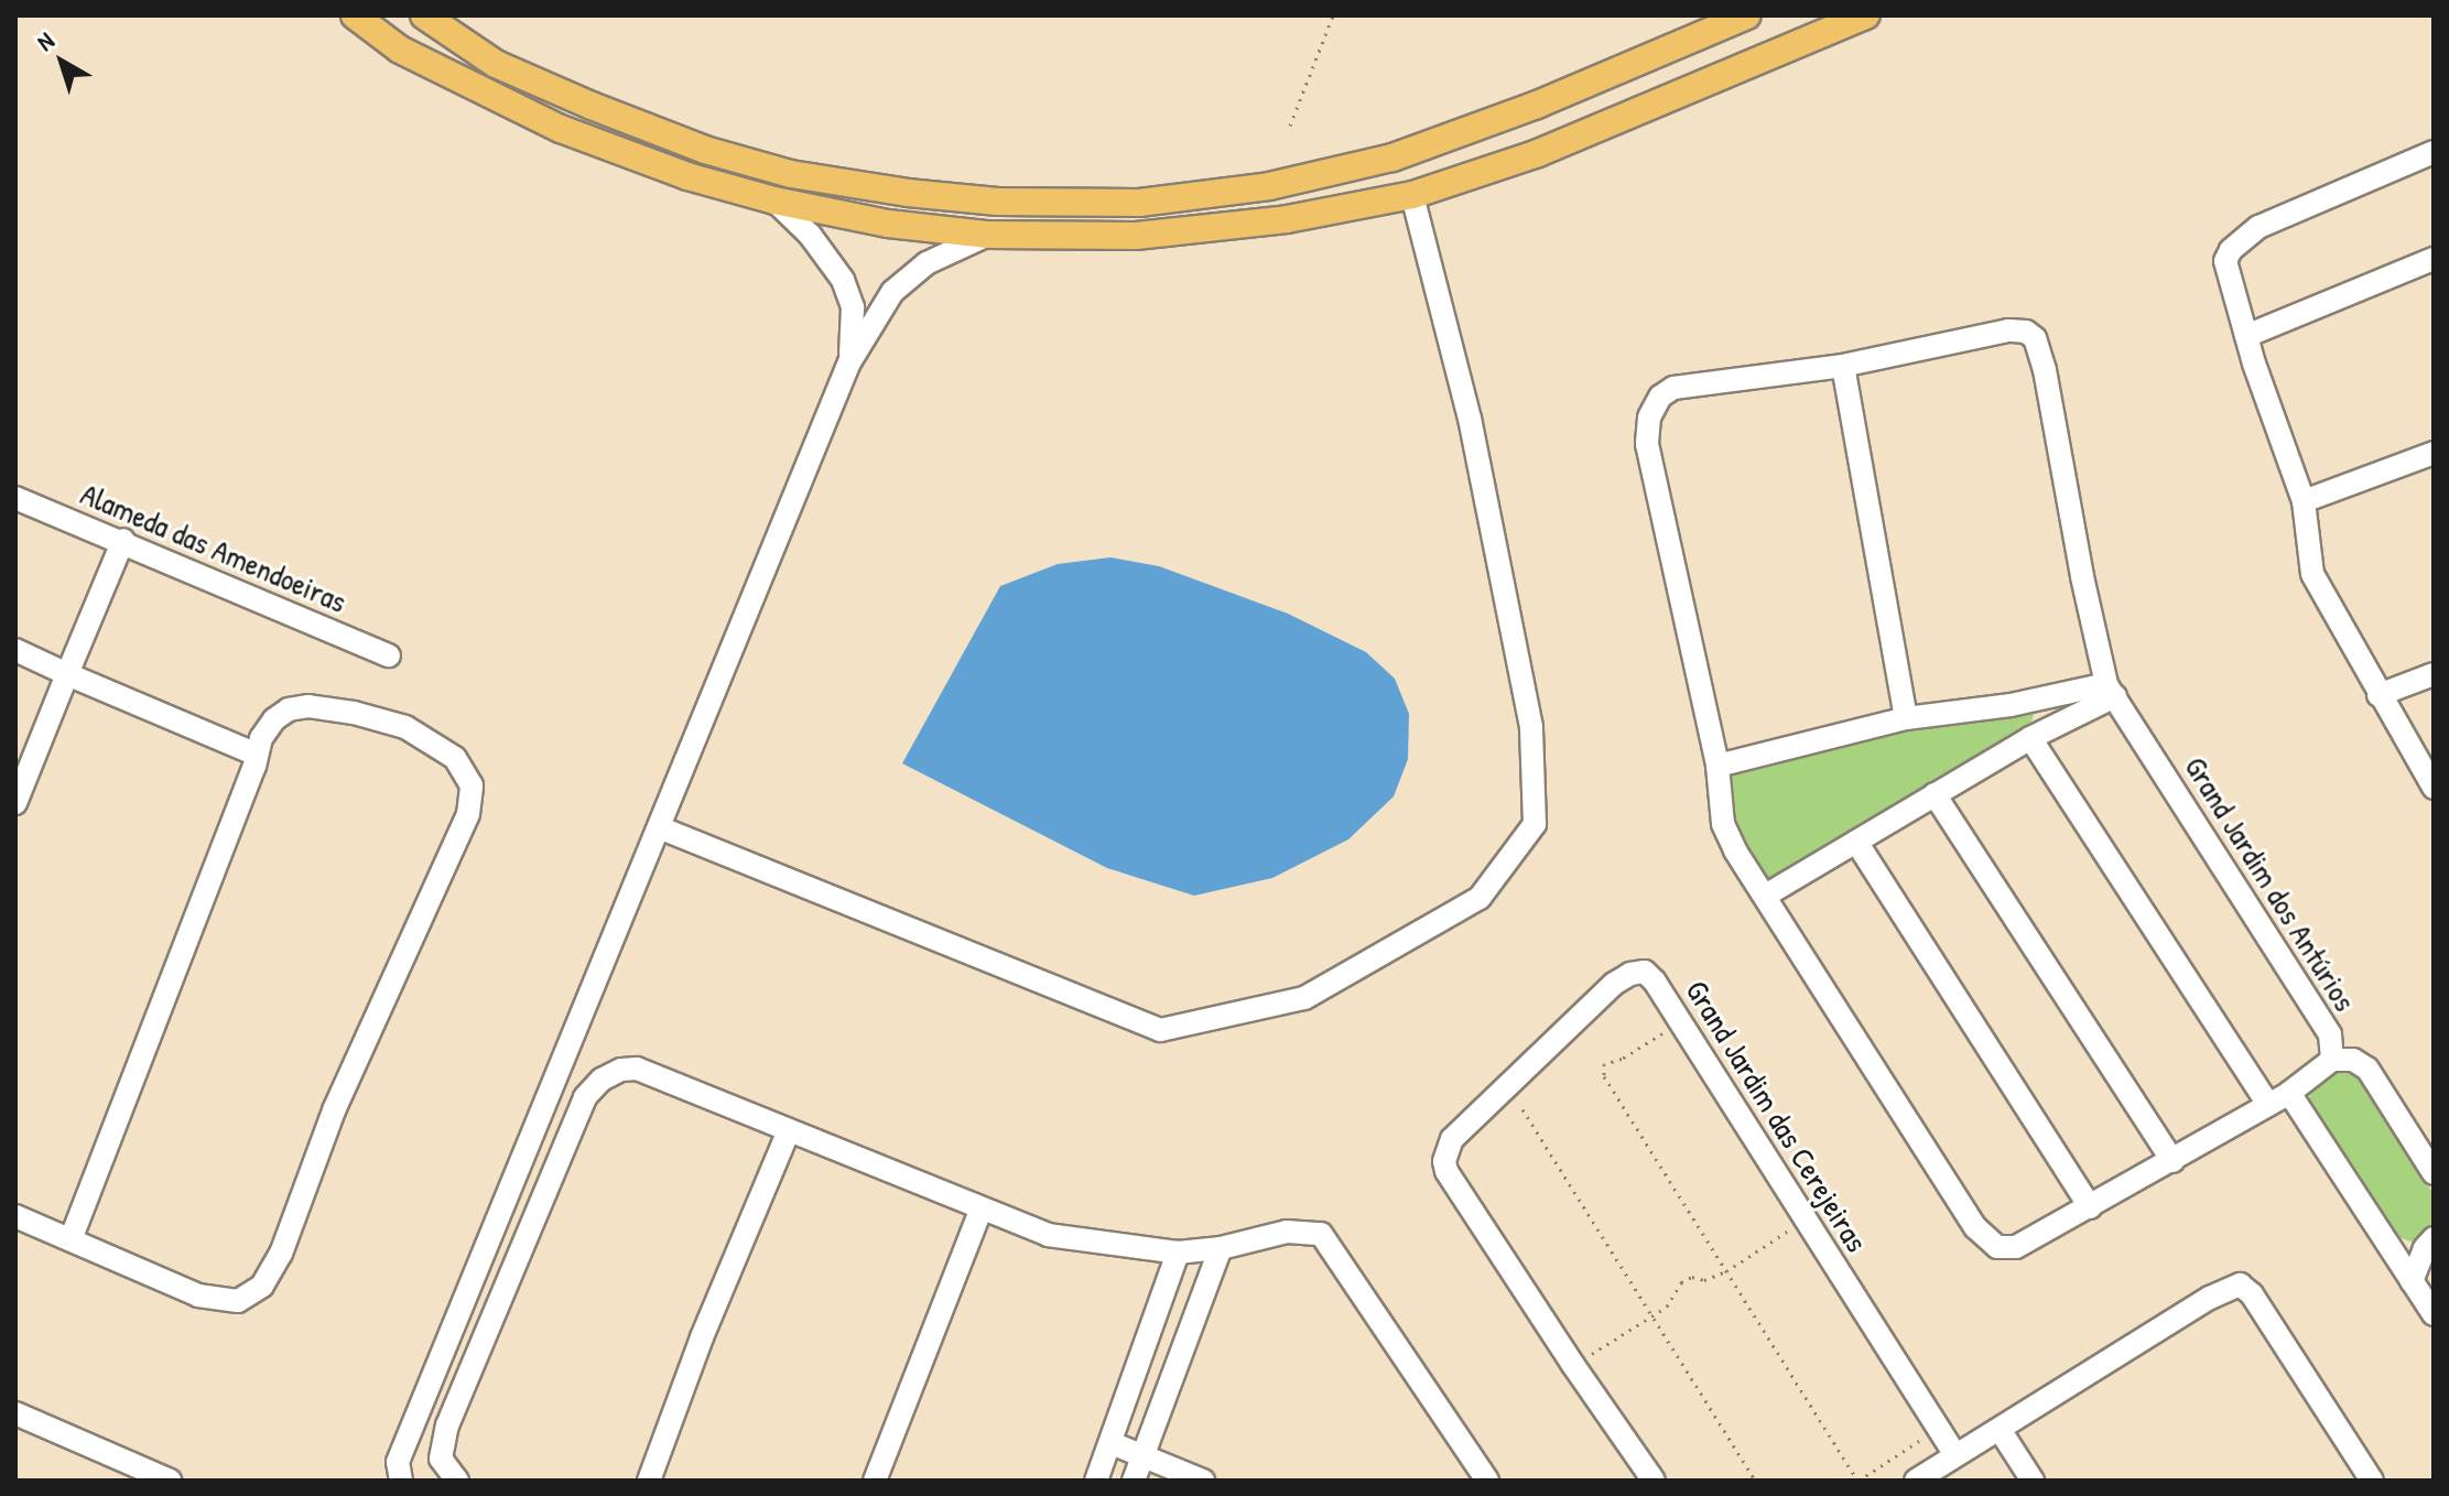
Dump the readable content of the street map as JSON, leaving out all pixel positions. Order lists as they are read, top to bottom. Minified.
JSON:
{"streets":{"street":["Alameda das Amendoeiras","Grand Jardim dos Antúrios","Grand Jardim das Cerejeiras"]},"north":"top left"}
